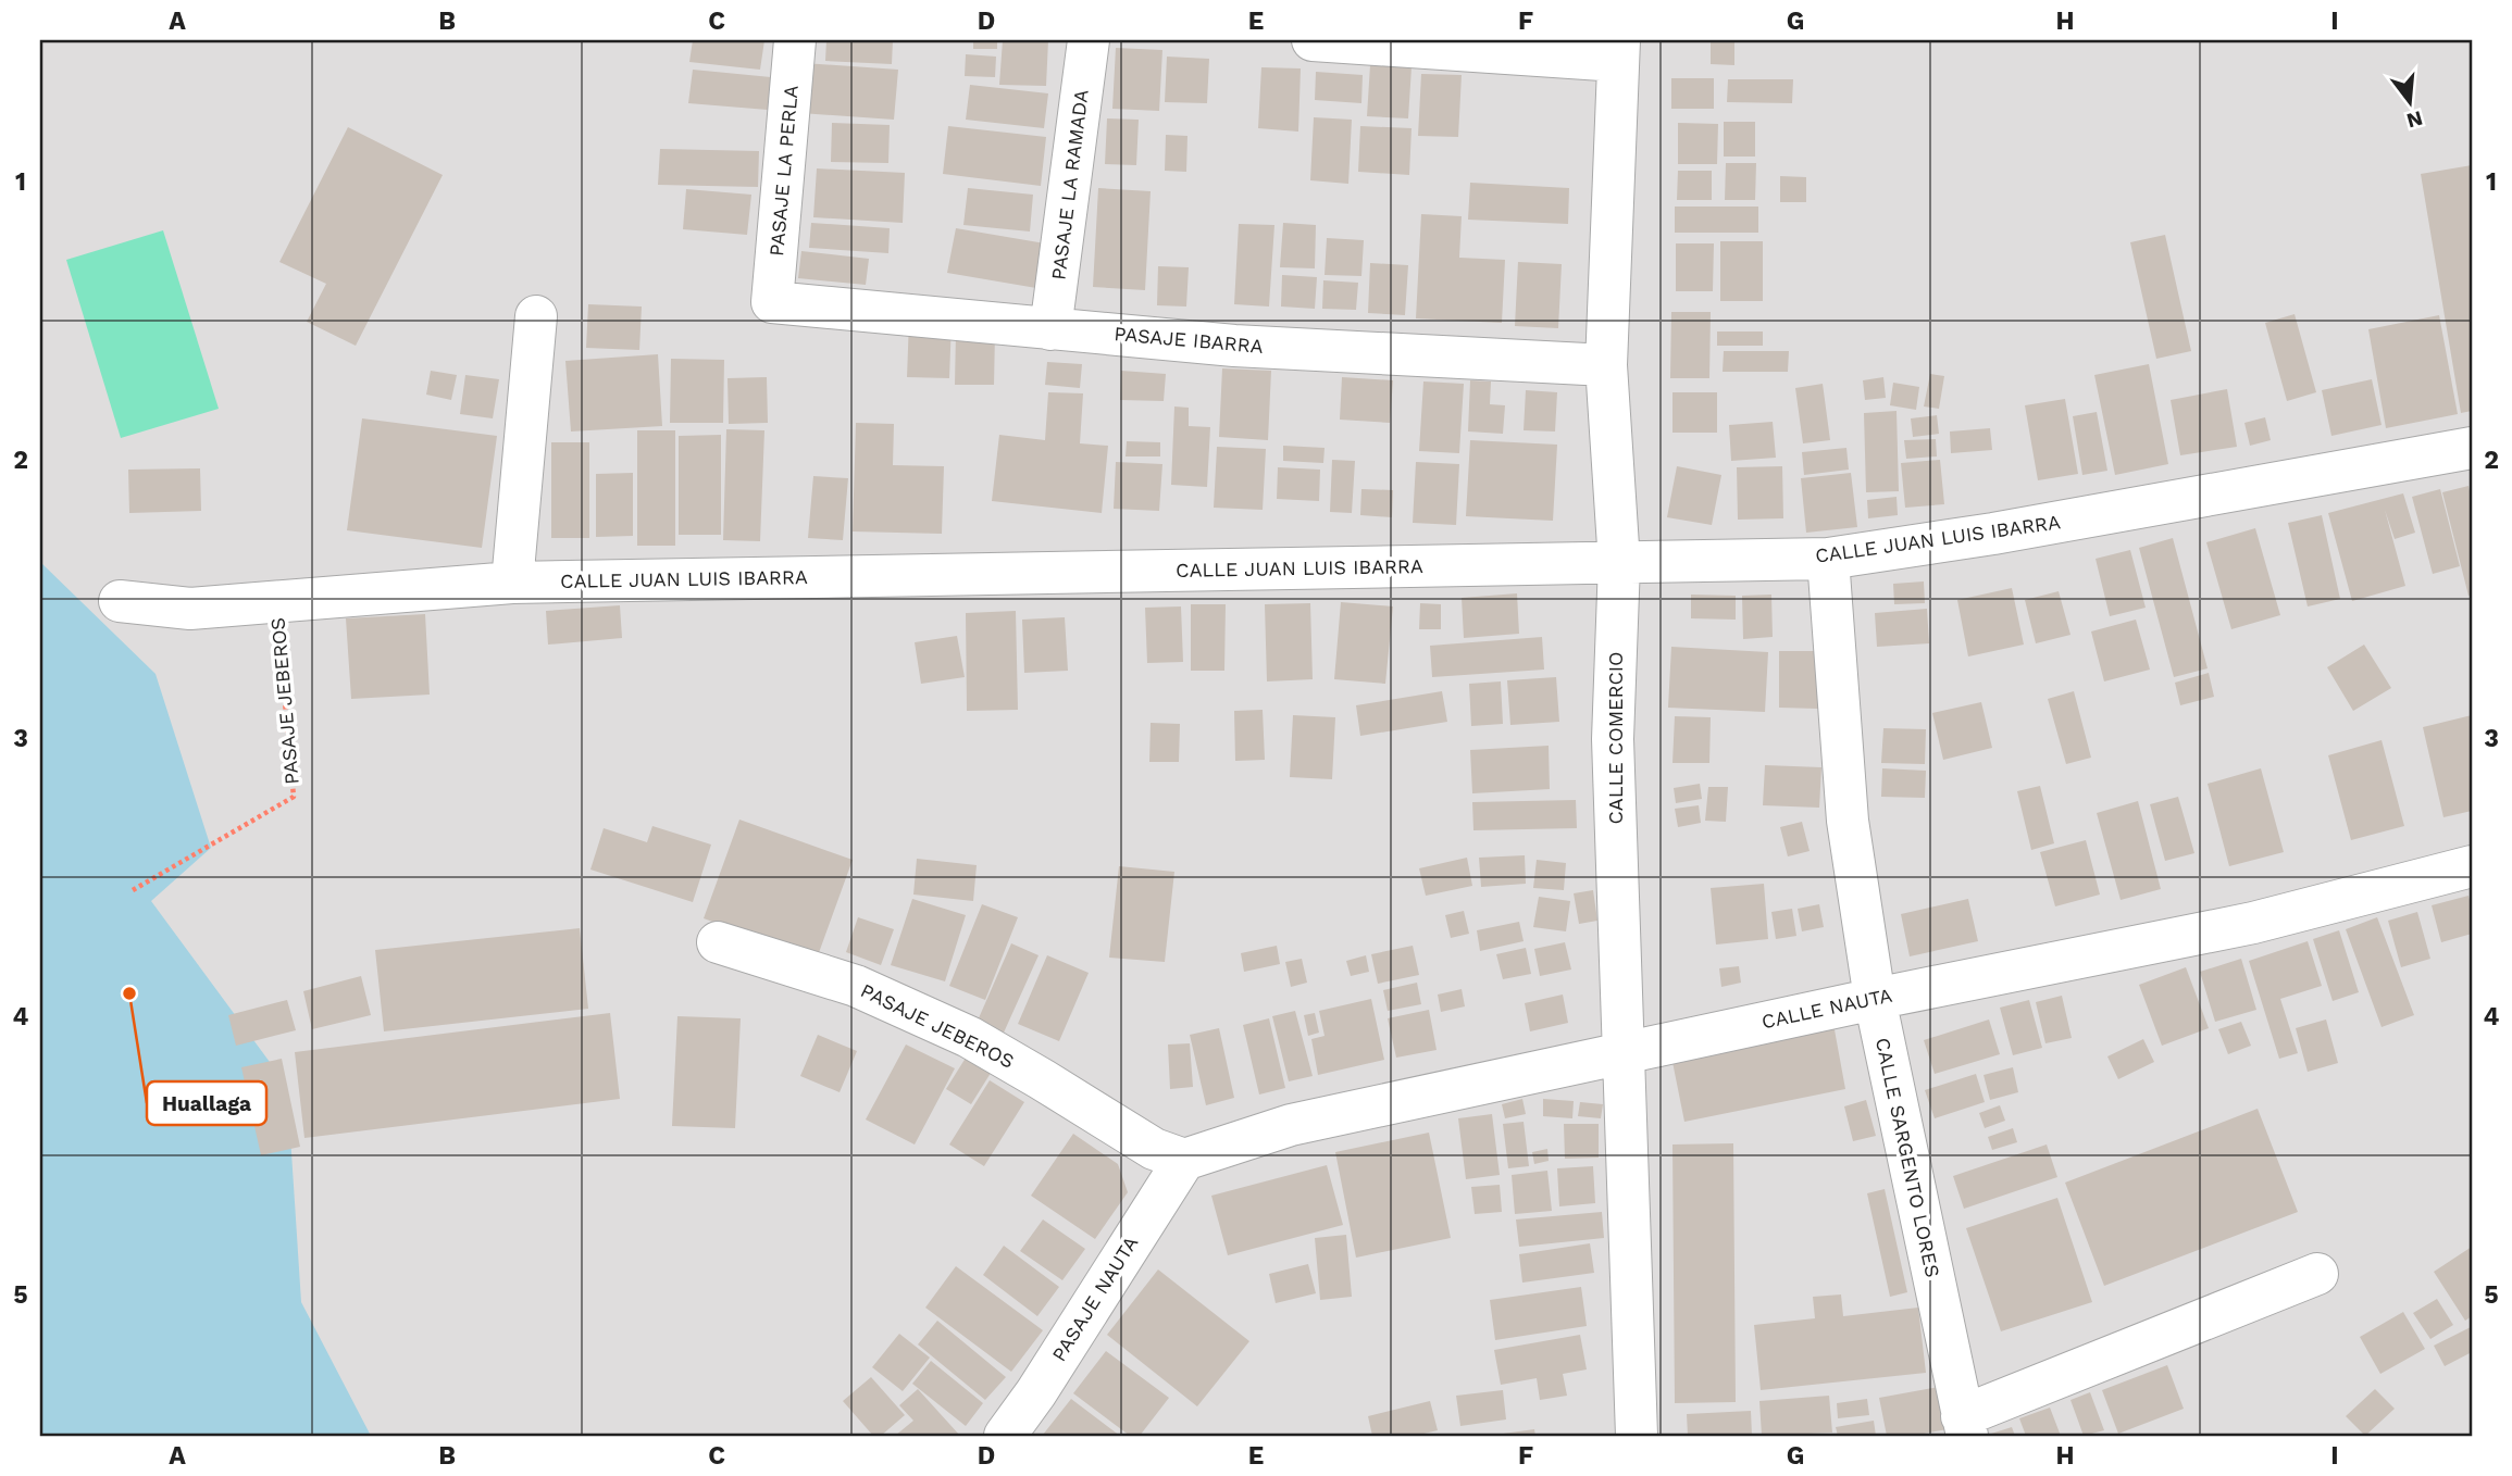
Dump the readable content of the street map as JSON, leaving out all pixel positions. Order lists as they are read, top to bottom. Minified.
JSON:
{"streets":{"street":["PASAJE LA PERLA","PASAJE LA RAMADA","PASAJE IBARRA","CALLE JUAN LUIS IBARRA","PASAJE JEBEROS","CALLE COMERCIO","CALLE NAUTA","CALLE SARGENTO LORES","PASAJE NAUTA"]},"crossings":[["PASAJE LA PERLA","PASAJE IBARRA"],["PASAJE LA RAMADA","PASAJE IBARRA"],["PASAJE IBARRA","CALLE COMERCIO"],["CALLE JUAN LUIS IBARRA","PASAJE JEBEROS"],["CALLE JUAN LUIS IBARRA","CALLE COMERCIO"],["CALLE JUAN LUIS IBARRA","CALLE SARGENTO LORES"],["PASAJE JEBEROS","CALLE NAUTA"],["PASAJE JEBEROS","PASAJE NAUTA"],["CALLE COMERCIO","CALLE NAUTA"],["CALLE NAUTA","CALLE SARGENTO LORES"],["CALLE NAUTA","PASAJE NAUTA"]],"places":["Huallaga"],"north":"bottom","grid":{"columns":["A","B","C","D","E","F","G","H","I"],"rows":["1","2","3","4","5"]}}
